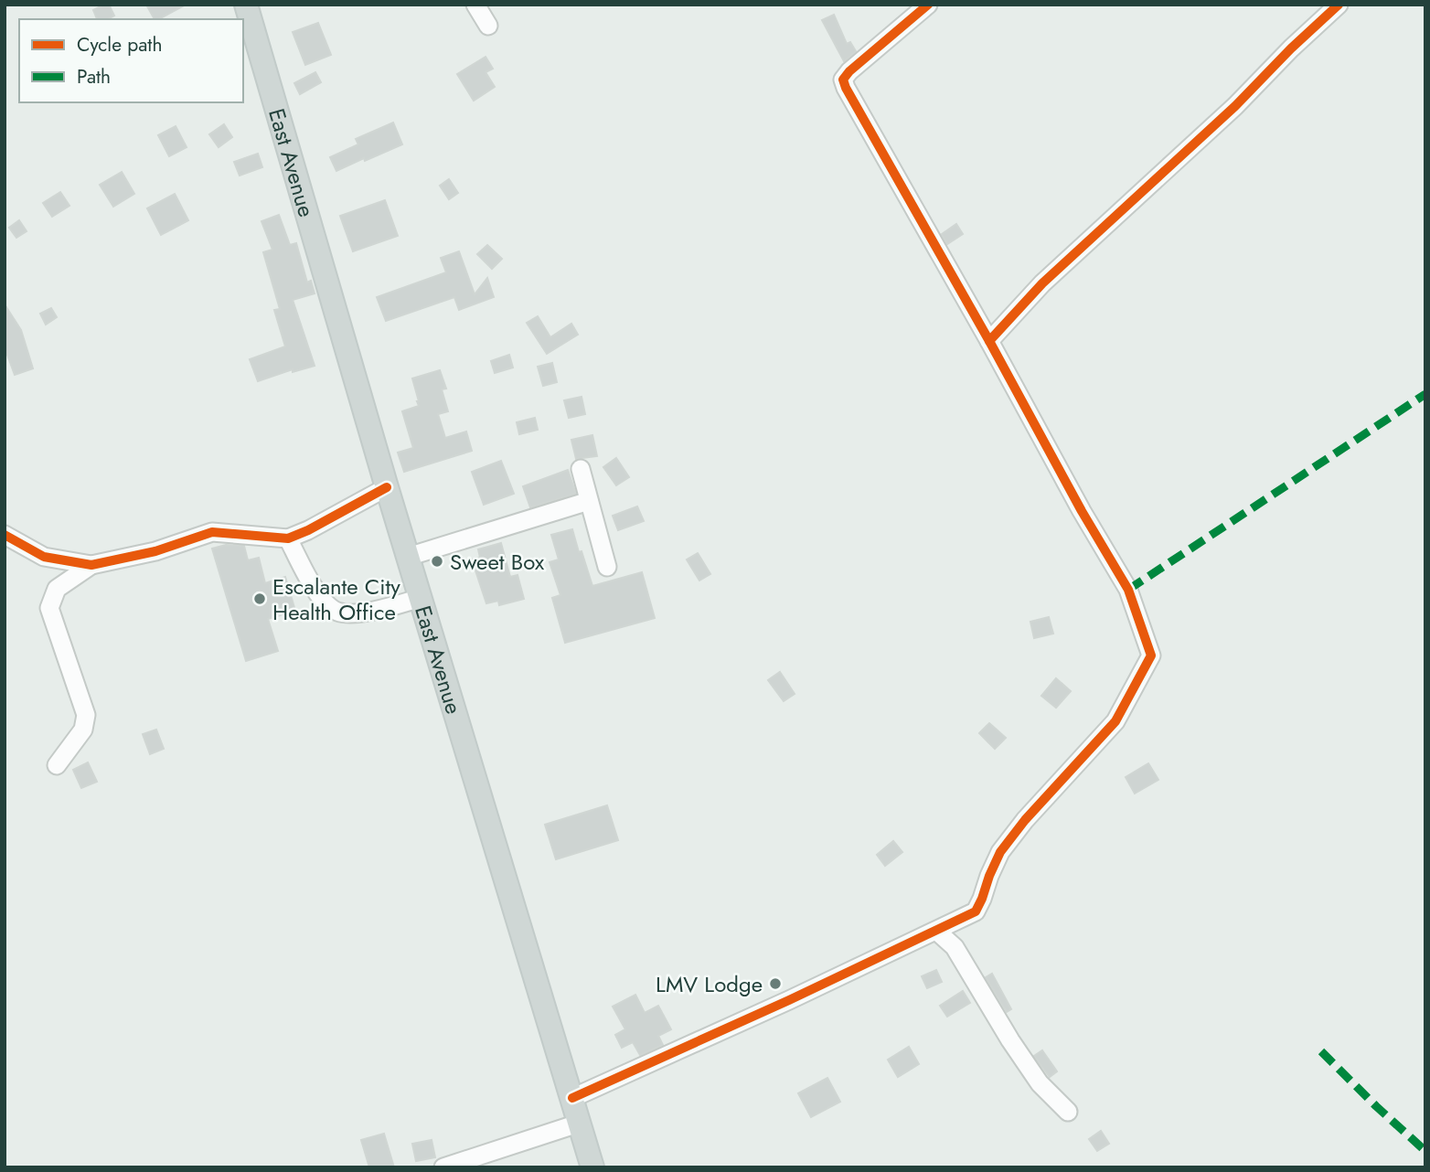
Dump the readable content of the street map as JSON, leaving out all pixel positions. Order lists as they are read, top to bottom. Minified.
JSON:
{"streets":{"main road":["East Avenue"]},"places":["Sweet Box","Escalante City Health Office","LMV Lodge"],"legend":["Cycle path","Path"]}
